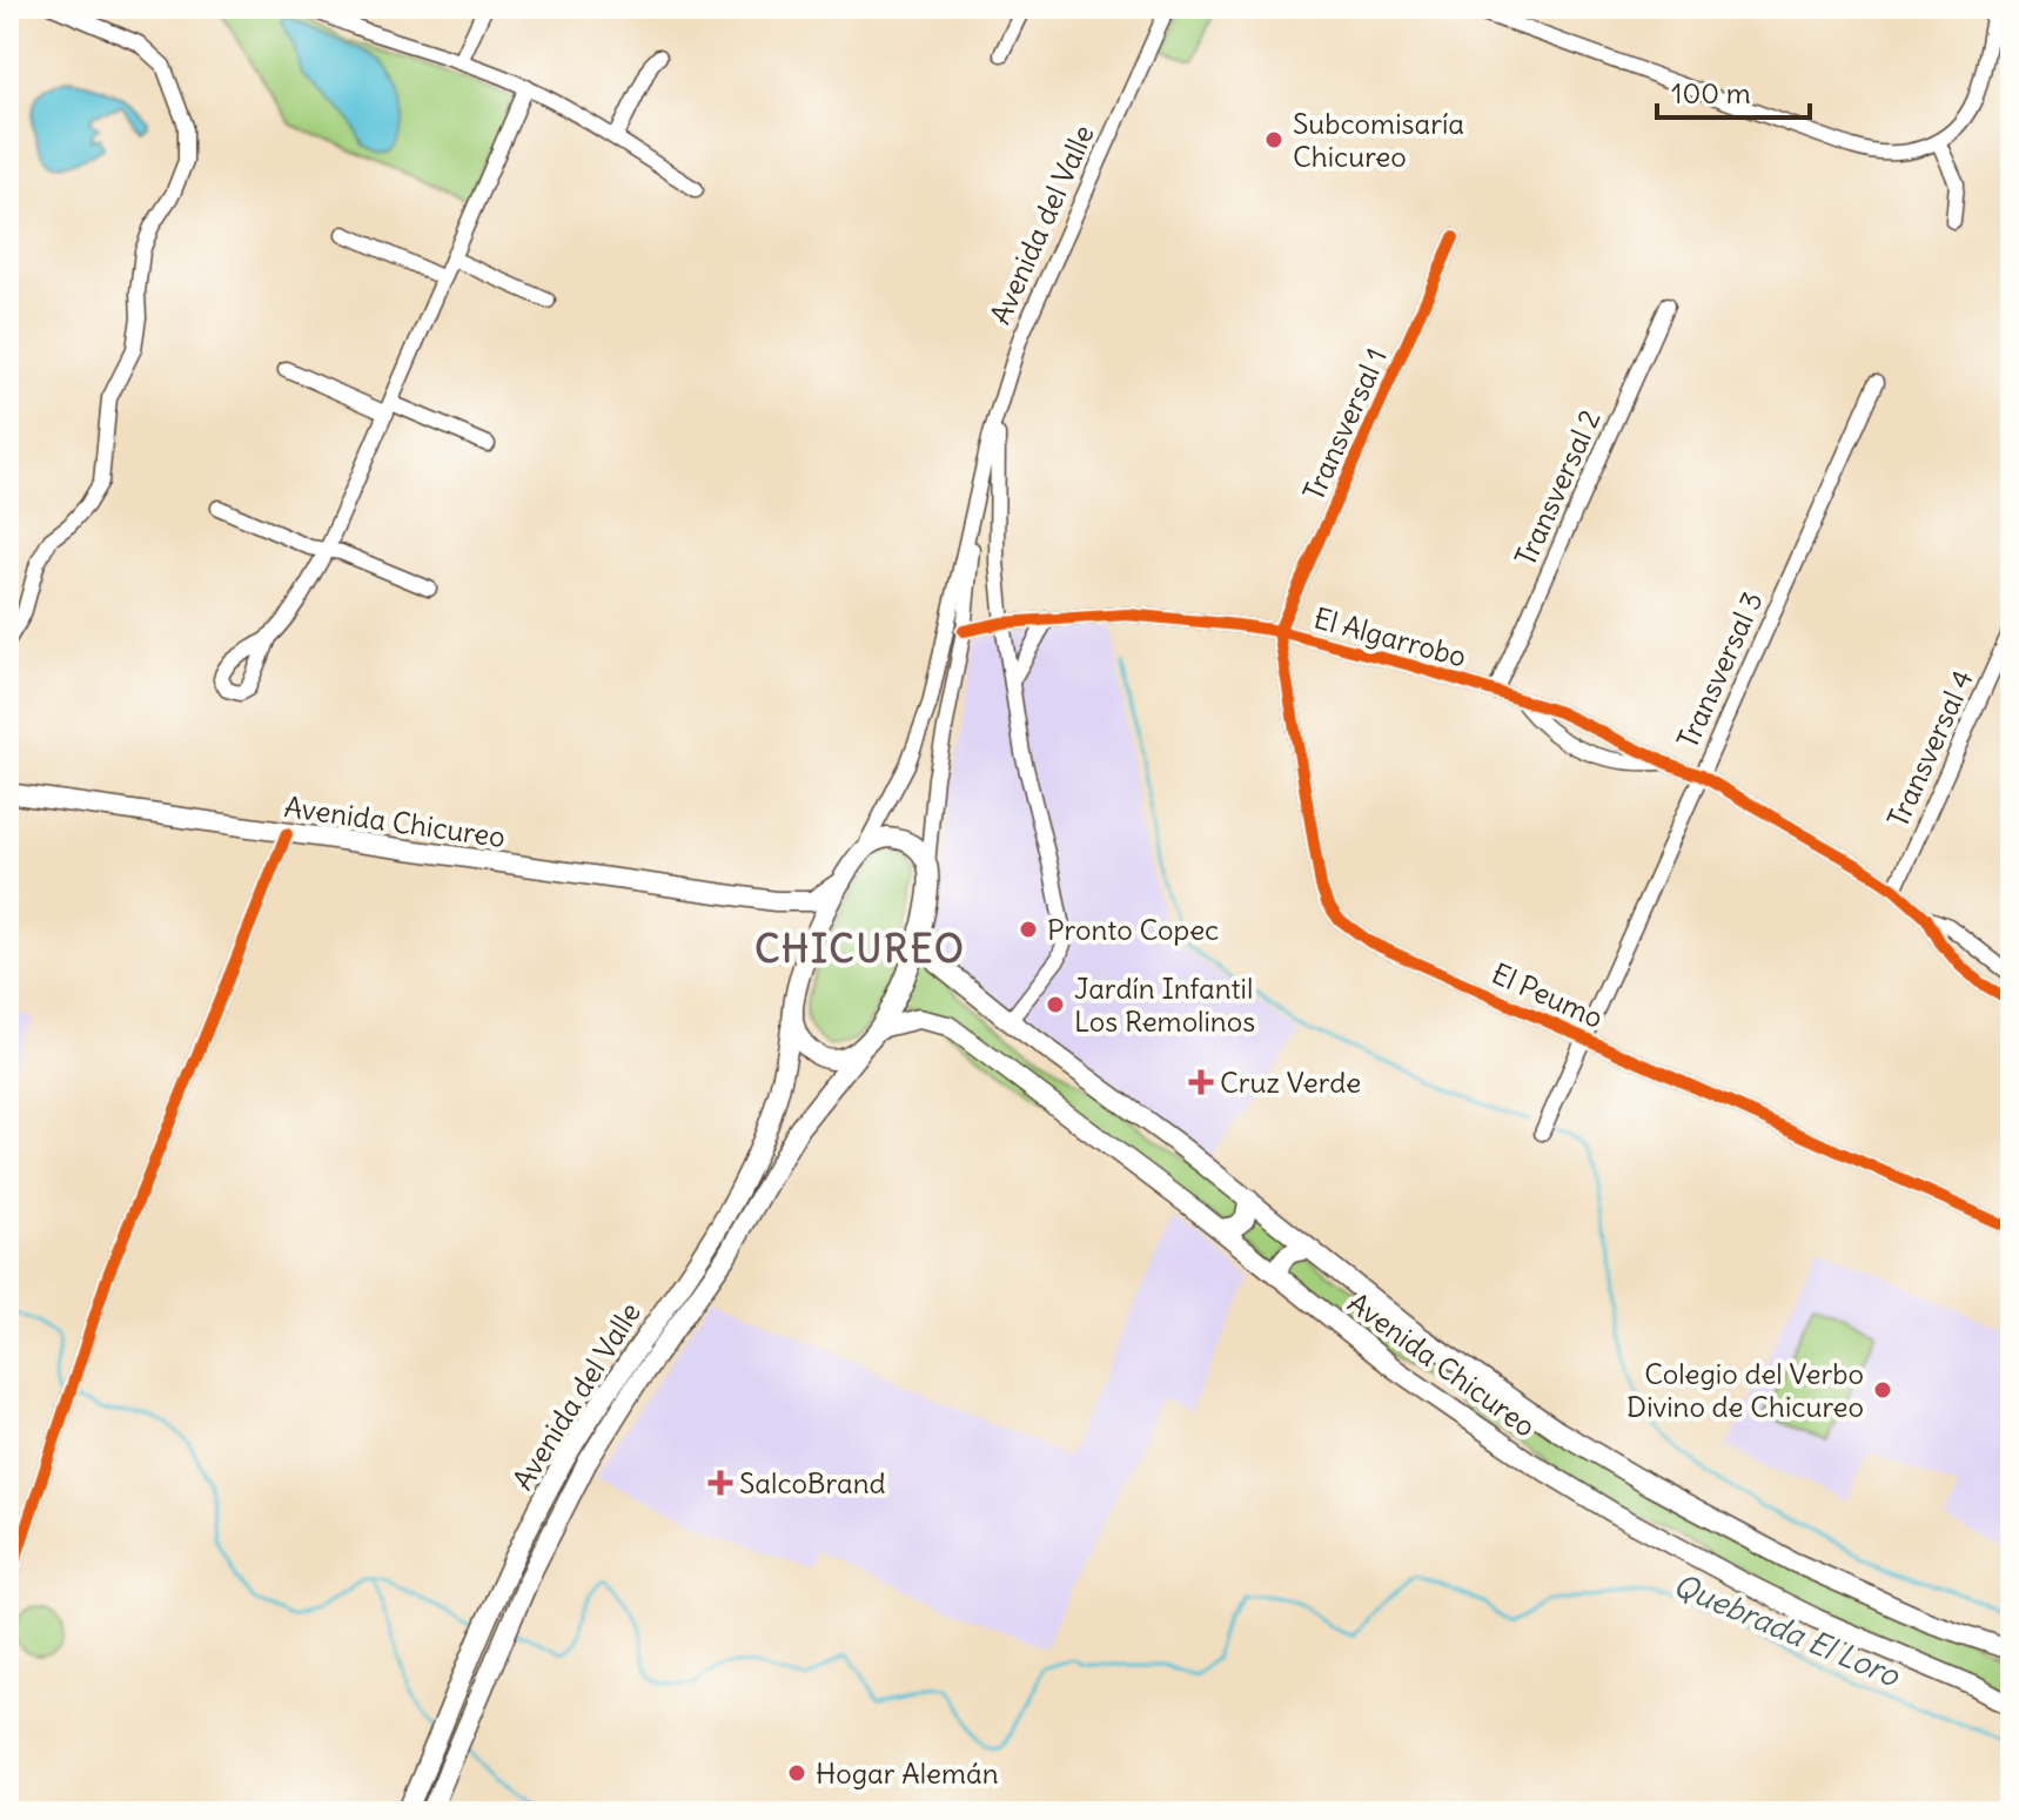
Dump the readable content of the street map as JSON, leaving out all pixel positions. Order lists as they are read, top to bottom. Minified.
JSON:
{"streets":{"main road":["Avenida del Valle","Avenida Chicureo"],"street":["Transversal 1","Transversal 2","El Algarrobo","Transversal 3","Transversal 4","El Peumo"]},"crossings":[["Avenida del Valle","El Algarrobo"],["Avenida del Valle","Avenida Chicureo"],["Transversal 1","El Algarrobo"],["Transversal 1","El Peumo"],["Transversal 2","El Algarrobo"],["El Algarrobo","El Peumo"],["Transversal 3","El Peumo"]],"districts":["CHICUREO"],"water":["Quebrada El Loro"],"places":{"other":["Subcomisaría Chicureo","Pronto Copec","Jardín Infantil Los Remolinos","Colegio del Verbo Divino de Chicureo","Hogar Alemán"],"health":["Cruz Verde","SalcoBrand"]},"scale_bar":"100 m"}
